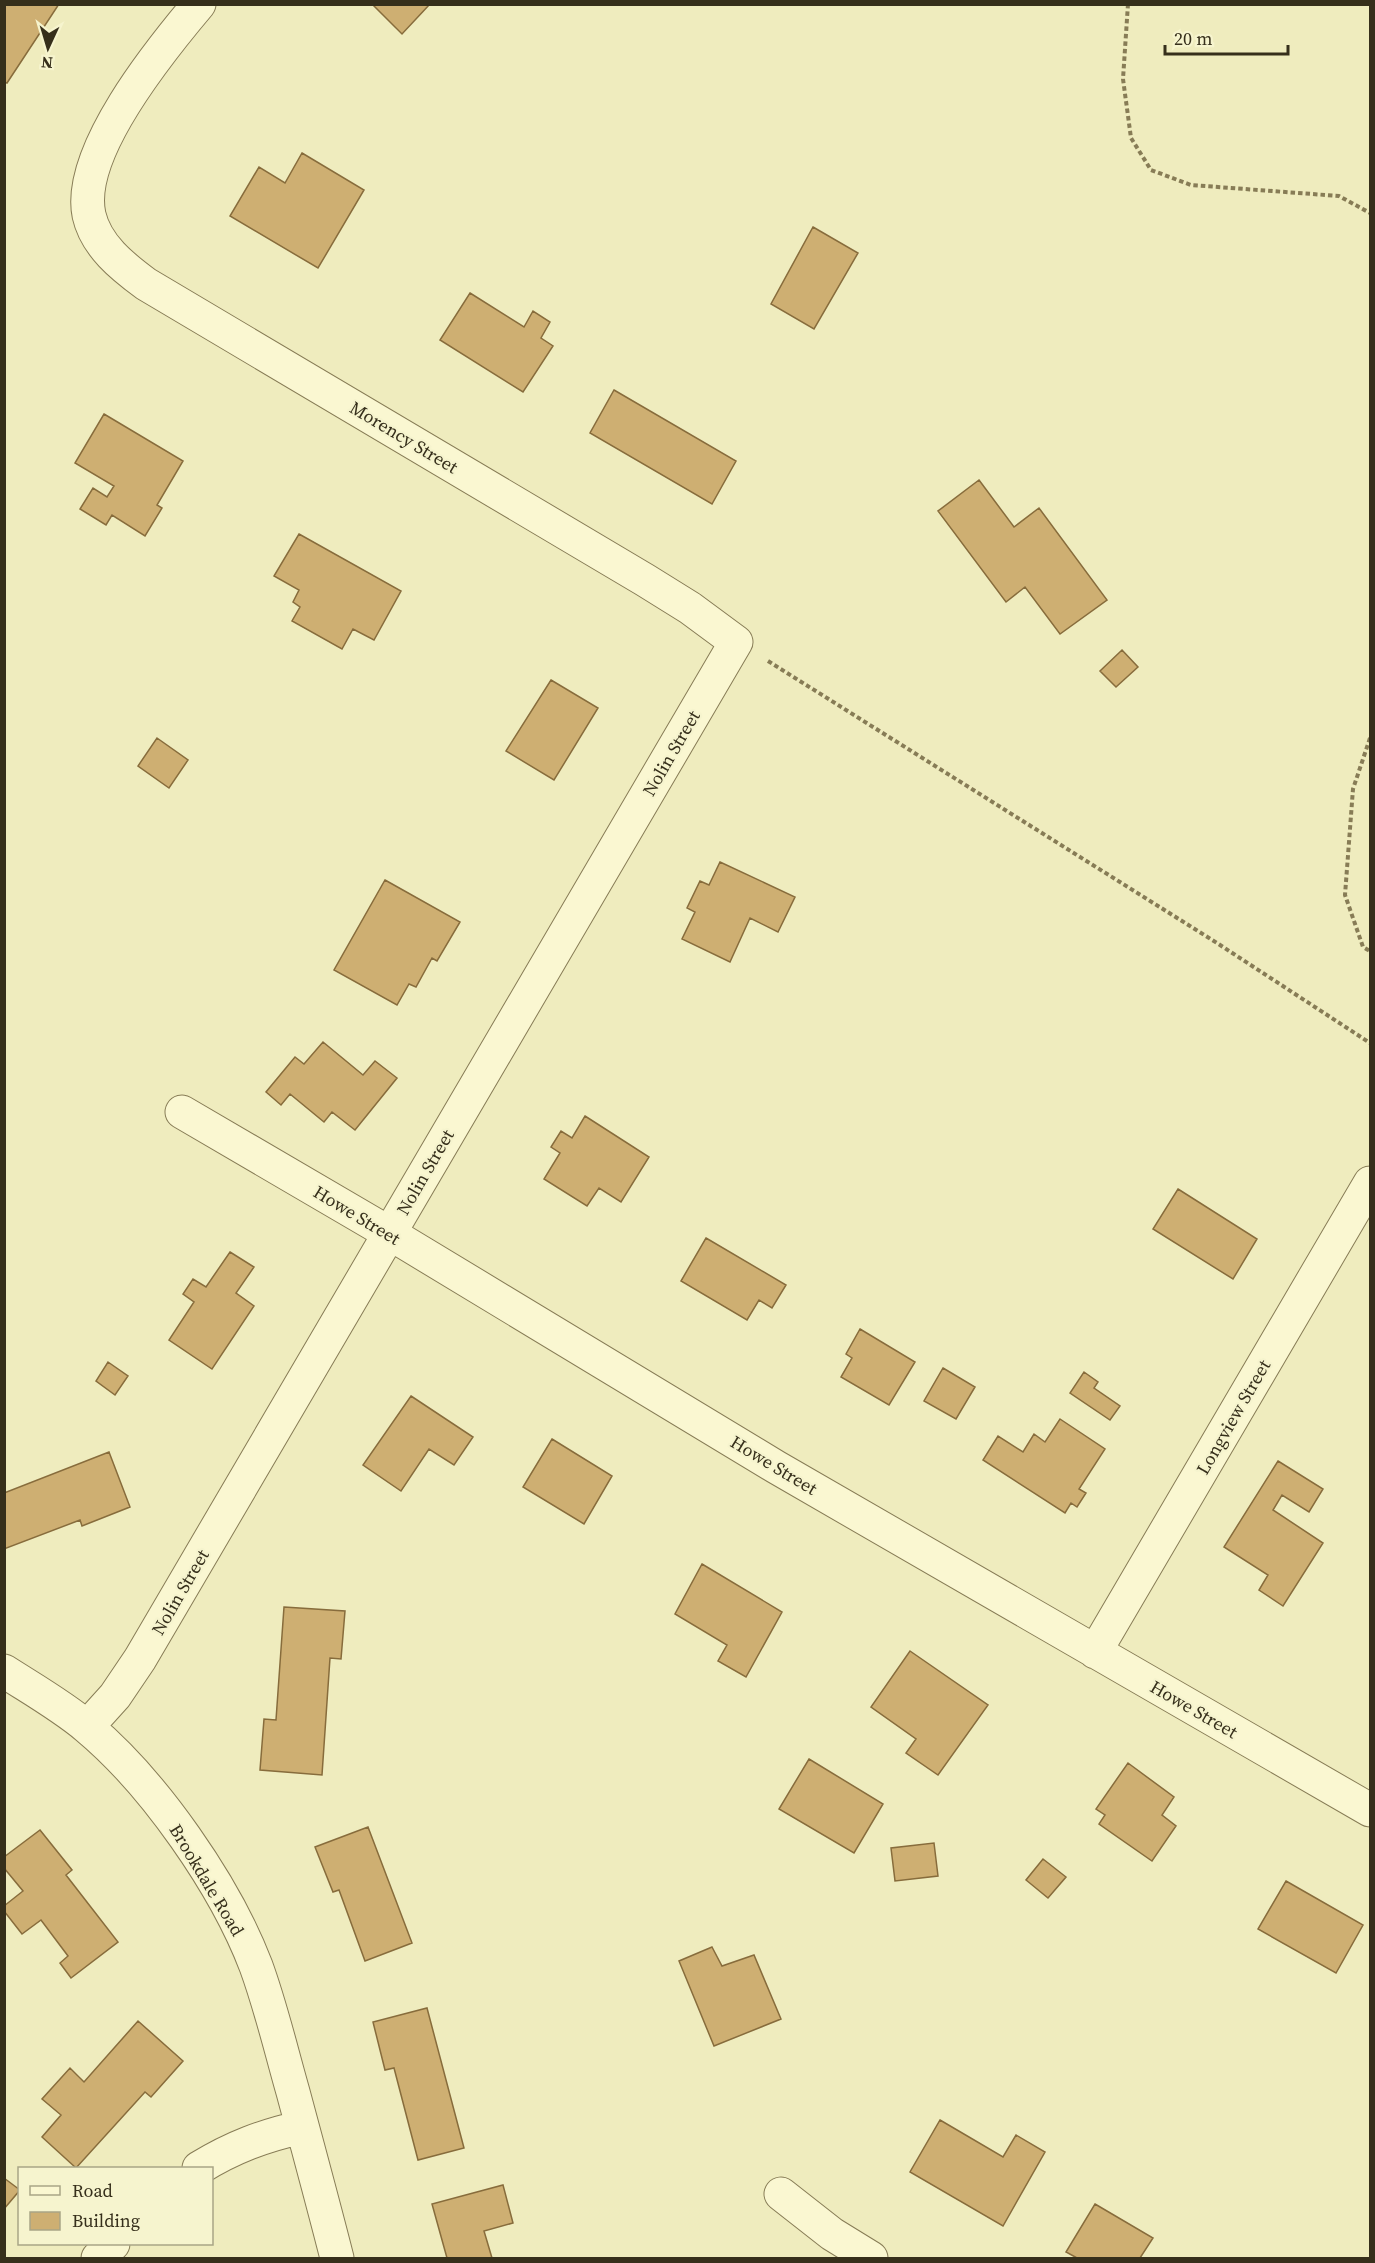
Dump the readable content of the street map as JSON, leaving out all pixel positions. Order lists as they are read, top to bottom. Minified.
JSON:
{"streets":{"street":["Morency Street","Nolin Street","Howe Street","Longview Street","Brookdale Road"]},"crossings":[["Morency Street","Nolin Street"],["Nolin Street","Howe Street"],["Nolin Street","Brookdale Road"],["Howe Street","Longview Street"]],"legend":["Road","Building"],"scale_bar":"20 m","north":"bottom"}
